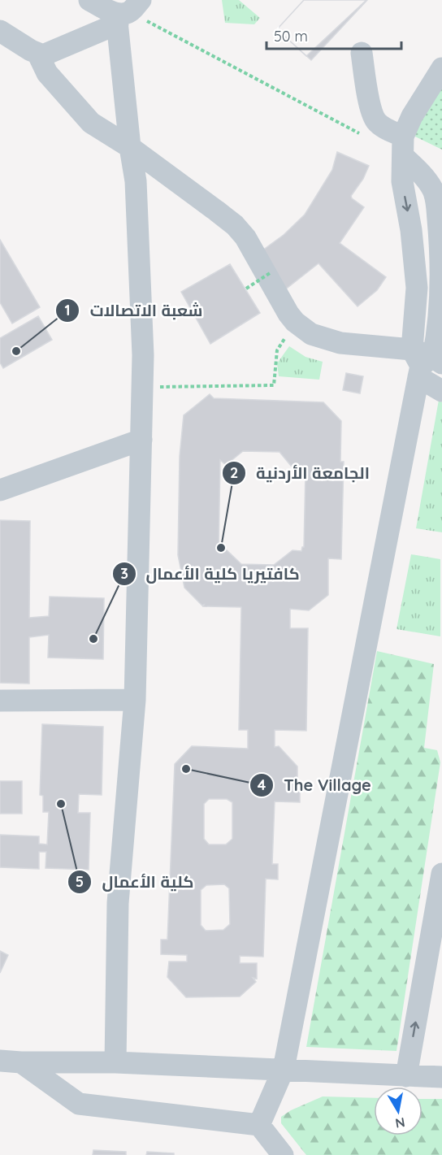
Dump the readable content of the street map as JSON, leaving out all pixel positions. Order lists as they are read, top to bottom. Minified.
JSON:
{"places":["شعبة الاتصالات","الجامعة الأردنية","كافتيريا كلية الأعمال","The Village","كلية الأعمال"],"scale_bar":"50 m","north":"bottom"}
